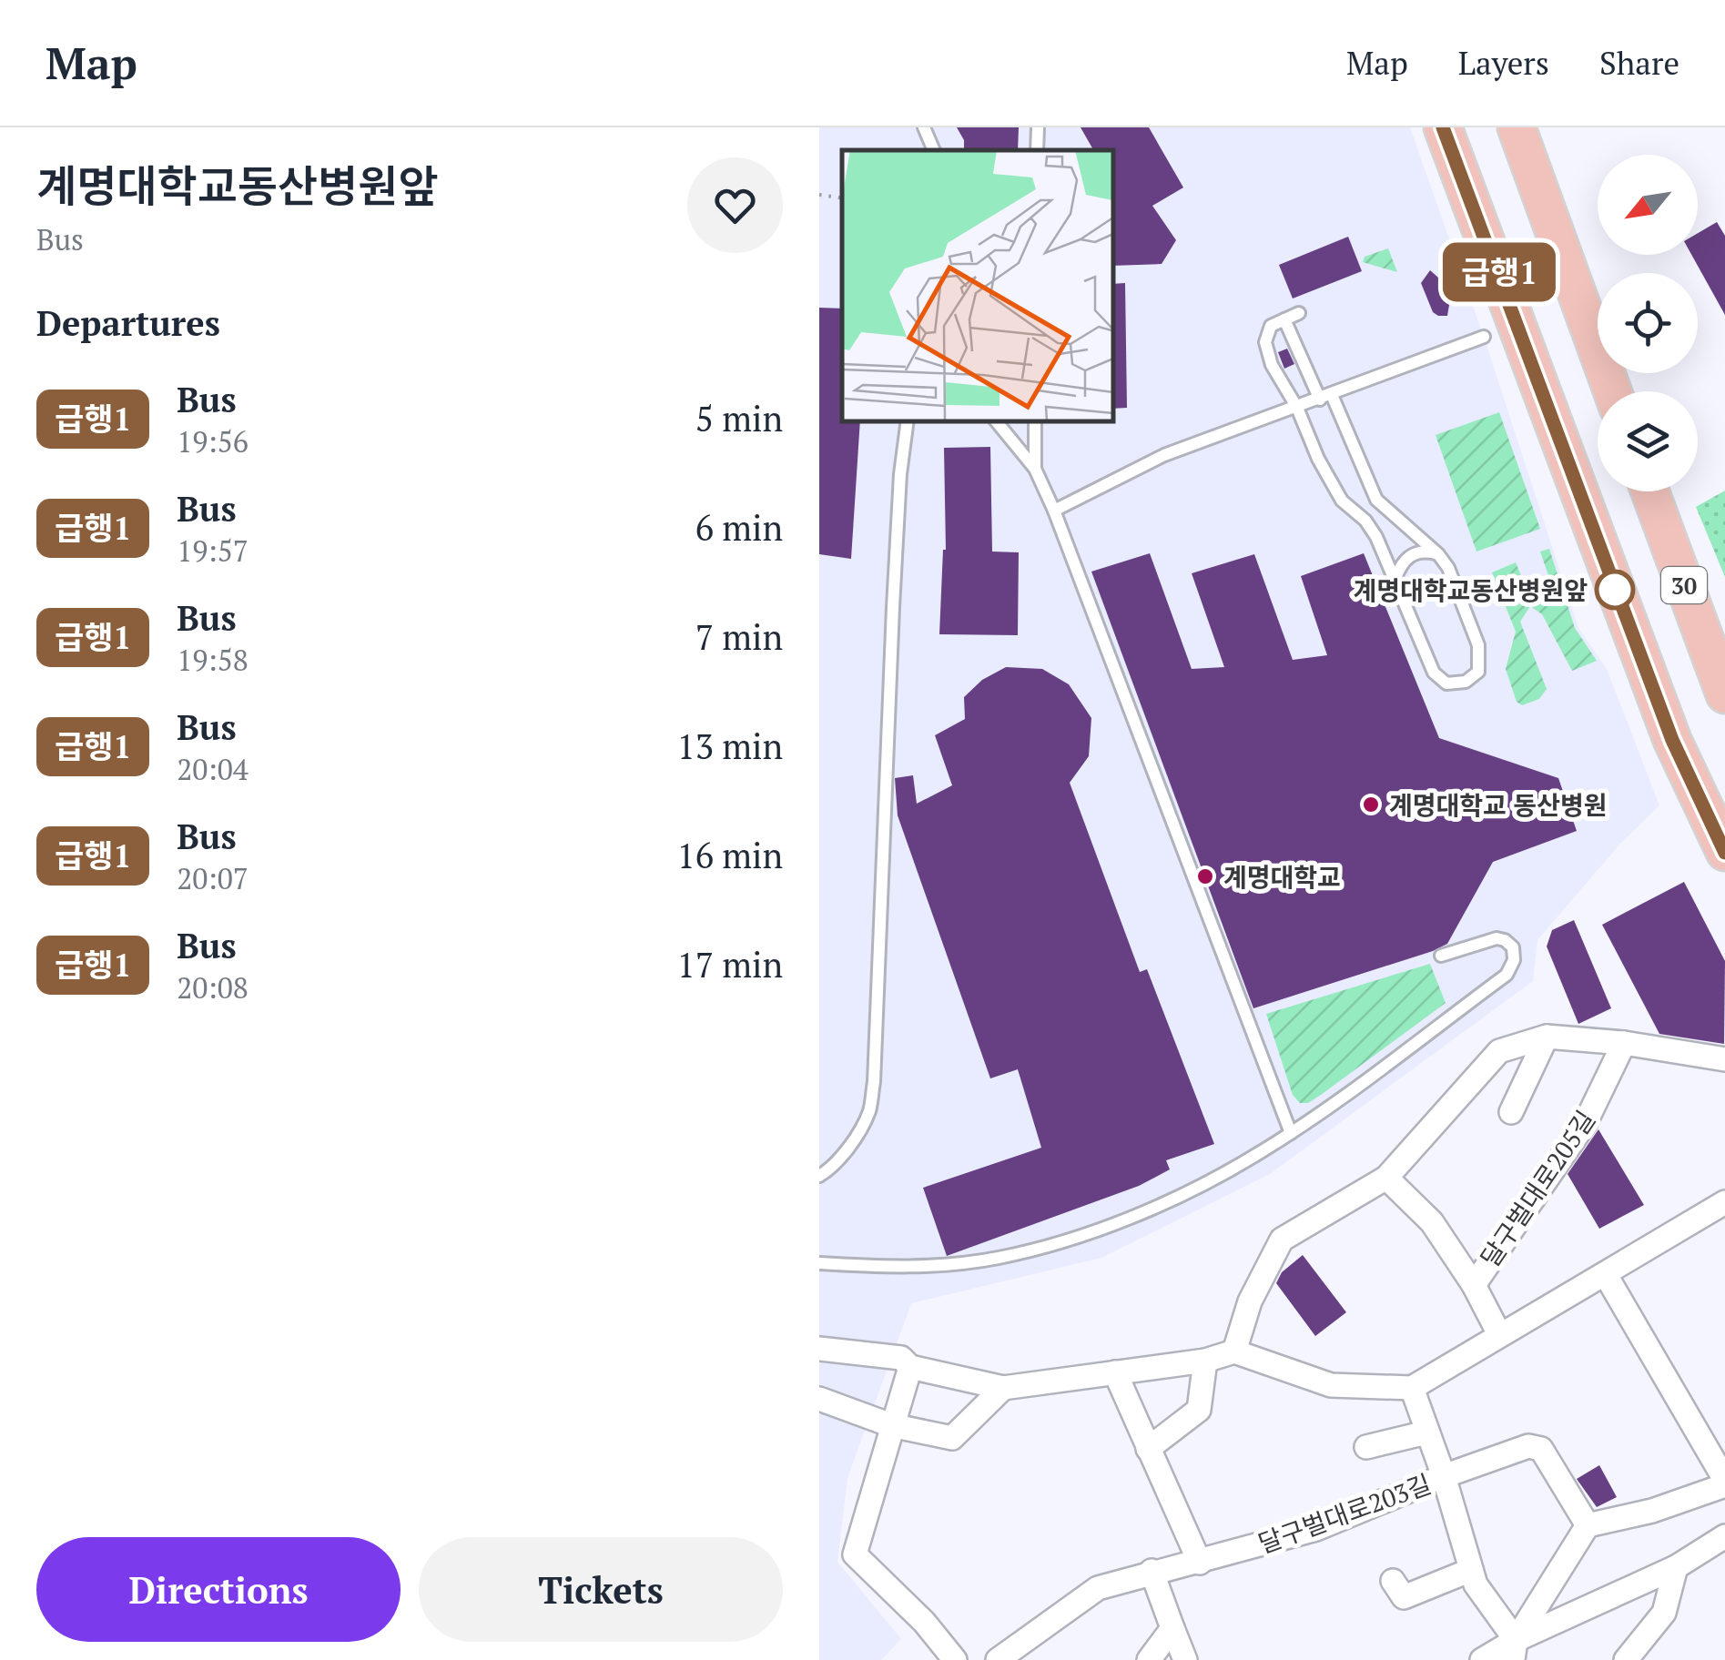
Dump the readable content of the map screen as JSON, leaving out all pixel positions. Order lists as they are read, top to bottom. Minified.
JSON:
{"streets":{"main road":["30"],"street":["달구벌대로205길","달구벌대로203길"]},"places":["계명대학교동산병원앞","계명대학교 동산병원","계명대학교"],"lines":["bus line 급행1"],"north":"bottom left","page":{"header":"Map","nav":["Map","Layers","Share"],"heading":[["계명대학교동산병원앞","Bus"],"Departures"],"on_map":"급행1","list":[{"mark":"급행1","name":"Bus","note":"19:56","value":"5 min"},{"mark":"급행1","name":"Bus","note":"19:57","value":"6 min"},{"mark":"급행1","name":"Bus","note":"19:58","value":"7 min"},{"mark":"급행1","name":"Bus","note":"20:04","value":"13 min"},{"mark":"급행1","name":"Bus","note":"20:07","value":"16 min"},{"mark":"급행1","name":"Bus","note":"20:08","value":"17 min"}],"buttons":["Directions","Tickets"]}}
